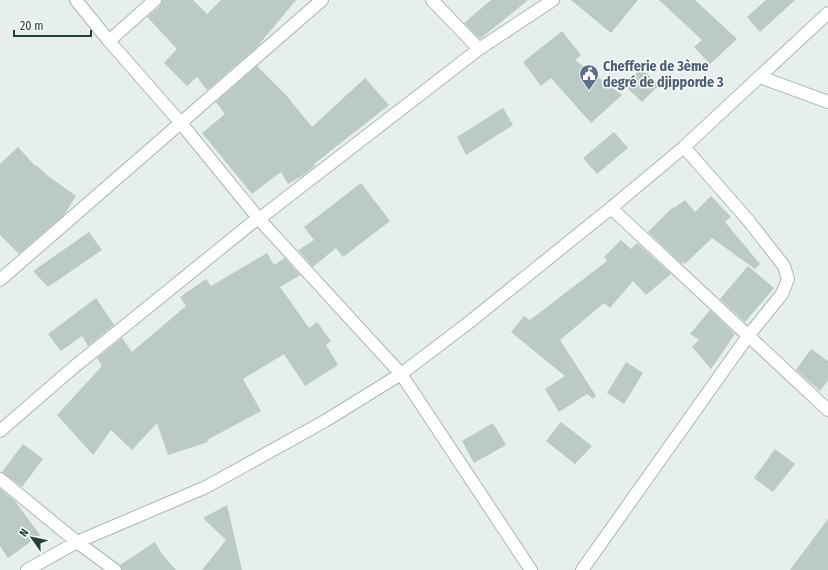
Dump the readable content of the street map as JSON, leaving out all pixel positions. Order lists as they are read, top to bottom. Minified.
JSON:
{"places":{"public building":["Chefferie de 3ème degré de djipporde 3"]},"scale_bar":"20 m","north":"top left"}
